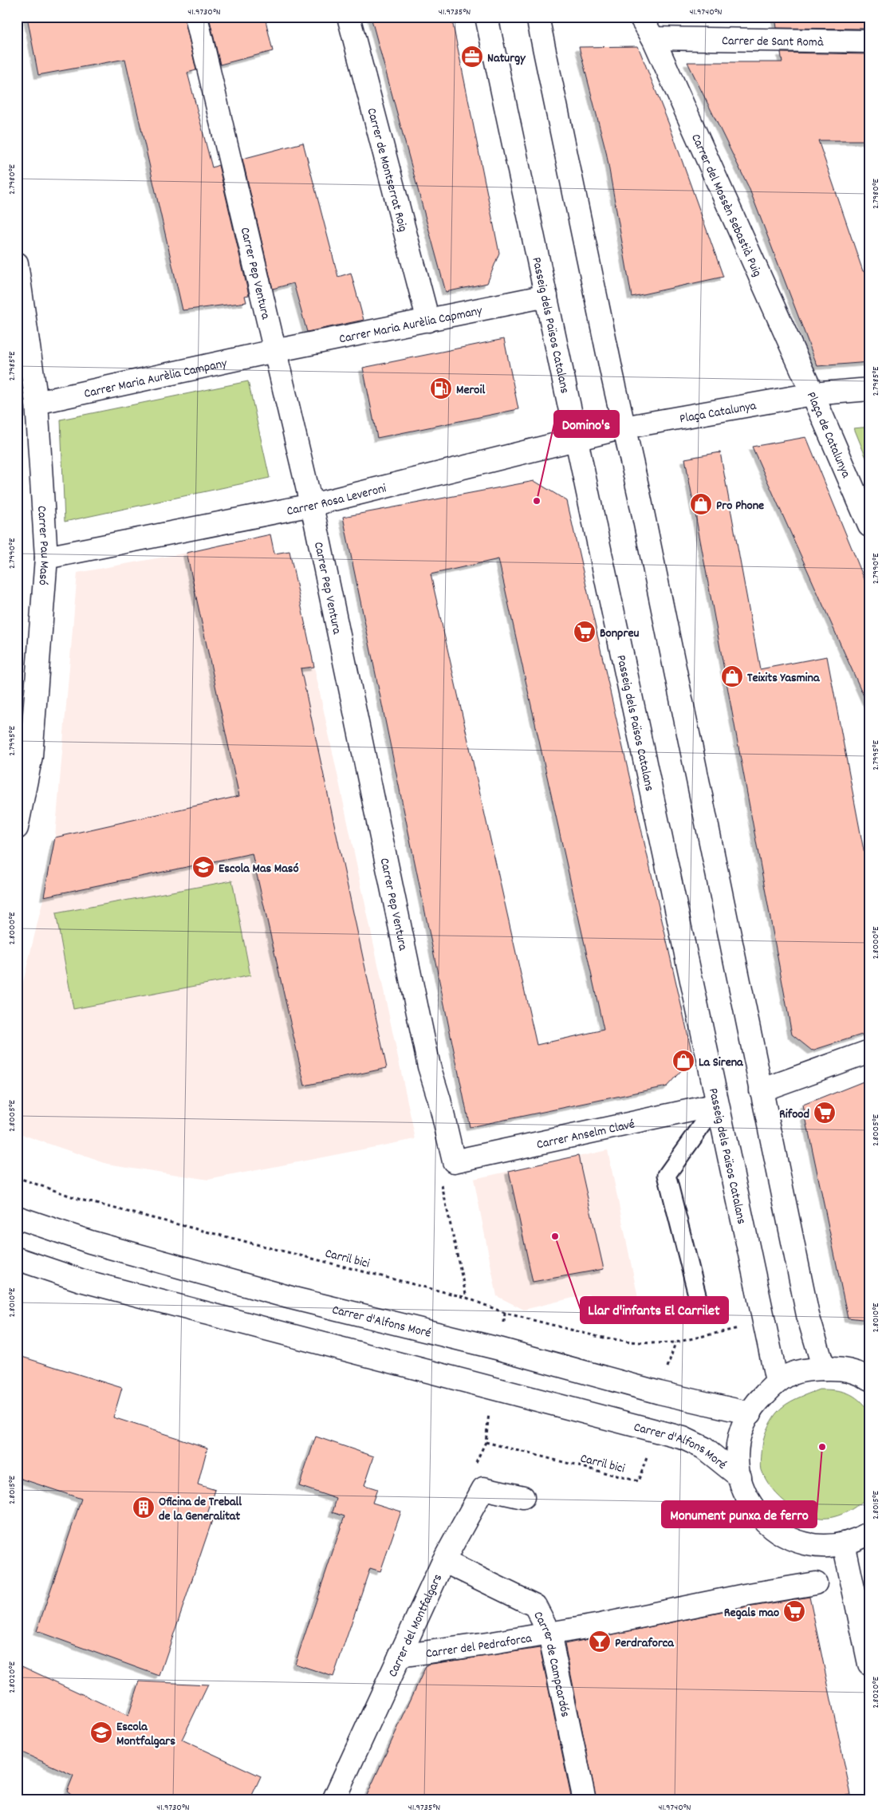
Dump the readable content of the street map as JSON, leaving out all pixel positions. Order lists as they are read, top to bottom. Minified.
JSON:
{"streets":{"street":["Carrer de Sant Romà","Carrer de Montserrat Roig","Carrer del Mossèn Sebastià Puig","Carrer Pep Ventura","Carrer Maria Aurèlia Capmany","Passeig dels Països Catalans","Carrer Maria Aurèlia Campany","Plaça Catalunya","Plaça de Catalunya","Carrer Rosa Leveroni","Carrer Pau Masó","Carrer Anselm Clavé","Carrer d'Alfons Moré","Carrer del Montfalgars","Carrer del Pedraforca","Carrer de Campcardós"],"path":["Carril bici"]},"crossings":[["Carrer de Sant Romà","Carrer del Mossèn Sebastià Puig"],["Carrer de Montserrat Roig","Carrer Maria Aurèlia Capmany"],["Carrer del Mossèn Sebastià Puig","Plaça Catalunya"],["Carrer del Mossèn Sebastià Puig","Plaça de Catalunya"],["Carrer Pep Ventura","Carrer Maria Aurèlia Capmany"],["Carrer Pep Ventura","Carrer Maria Aurèlia Campany"],["Carrer Pep Ventura","Carrer Rosa Leveroni"],["Carrer Pep Ventura","Carrer Anselm Clavé"],["Carrer Maria Aurèlia Capmany","Passeig dels Països Catalans"],["Carrer Maria Aurèlia Capmany","Carrer Maria Aurèlia Campany"],["Passeig dels Països Catalans","Carrer Rosa Leveroni"],["Passeig dels Països Catalans","Carrer Anselm Clavé"],["Carrer Maria Aurèlia Campany","Carrer Pau Masó"],["Plaça Catalunya","Plaça de Catalunya"],["Plaça Catalunya","Carrer Rosa Leveroni"],["Carrer Rosa Leveroni","Carrer Pau Masó"],["Carrer del Montfalgars","Carrer del Pedraforca"],["Carrer del Montfalgars","Carrer de Campcardós"],["Carrer del Pedraforca","Carrer de Campcardós"]],"places":{"office":["Naturgy"],"fuel station":["Meroil"],"other":["Domino's","Llar d'infants El Carrilet","Monument punxa de ferro"],"shop":["Pro Phone","Teixits Yasmina","La Sirena"],"supermarket":["Bonpreu","Rifood","Regals mao"],"school or university":["Escola Mas Masó","Escola Montfalgars"],"building":["Oficina de Treball de la Generalitat"],"bar":["Perdraforca"]},"coordinates":["41.9730°N","41.9735°N","41.9740°N","2.7980°E","2.7985°E","2.7990°E","2.7995°E","2.8000°E","2.8005°E","2.8010°E","2.8015°E","2.8020°E"]}
